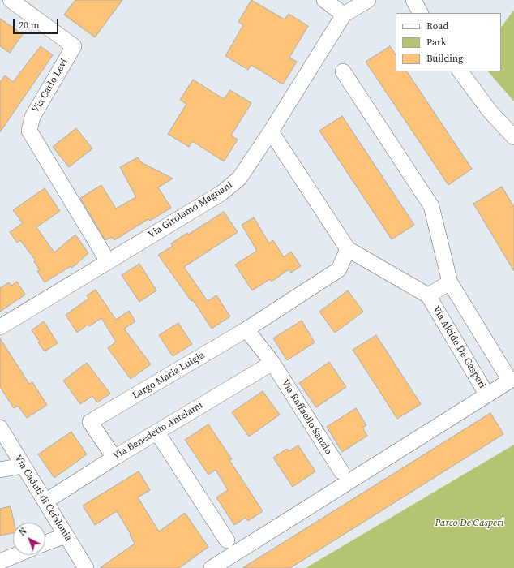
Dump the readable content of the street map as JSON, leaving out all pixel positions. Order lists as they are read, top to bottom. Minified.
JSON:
{"streets":{"street":["Via Carlo Levi","Via Girolamo Magnani","Via Alcide De Gasperi","Largo Maria Luigia","Via Raffaello Sanzio","Via Benedetto Antelami","Via Caduti di Cefalonia"]},"crossings":[["Via Carlo Levi","Via Girolamo Magnani"],["Via Girolamo Magnani","Via Alcide De Gasperi"],["Largo Maria Luigia","Via Benedetto Antelami"],["Via Raffaello Sanzio","Via Benedetto Antelami"],["Via Benedetto Antelami","Via Caduti di Cefalonia"]],"parks":["Parco De Gasperi"],"legend":["Road","Park","Building"],"scale_bar":"20 m","north":"top left"}
